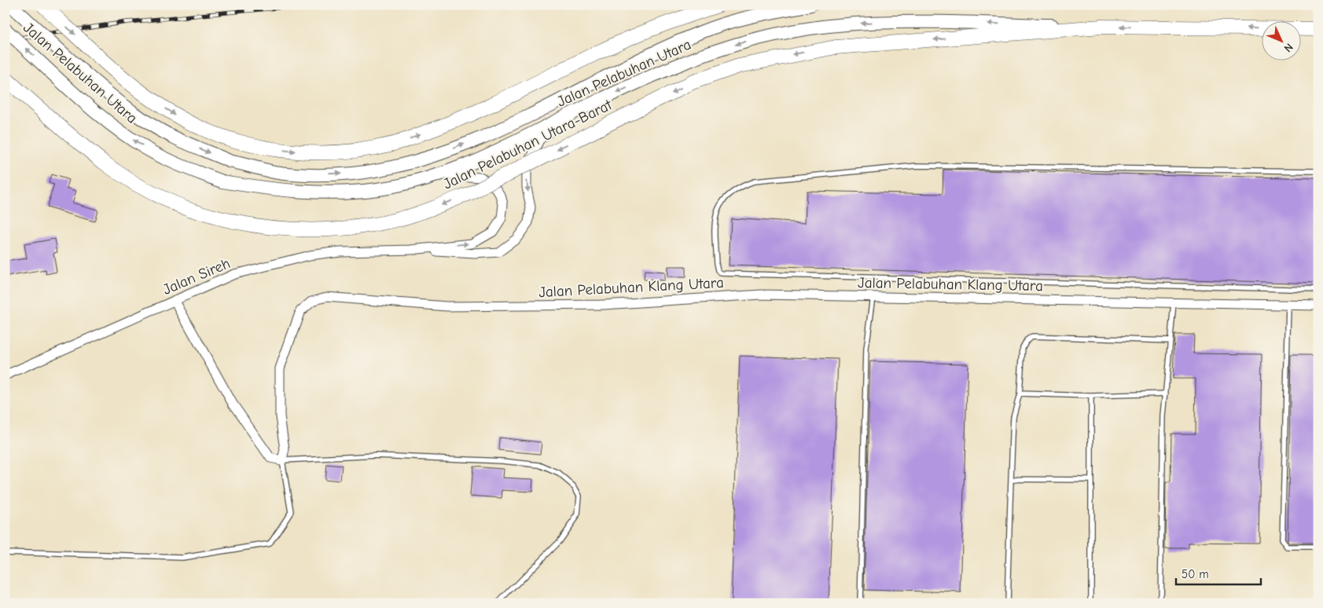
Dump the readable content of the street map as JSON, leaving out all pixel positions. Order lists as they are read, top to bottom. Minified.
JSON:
{"streets":{"main road":["Jalan Pelabuhan Utara","Jalan Pelabuhan Utara-Barat"],"street":["Jalan Sireh","Jalan Pelabuhan Klang Utara"]},"crossings":[["Jalan Pelabuhan Utara","Jalan Pelabuhan Utara-Barat"]],"one_way":["Jalan Pelabuhan Utara-Barat"],"scale_bar":"50 m","north":"bottom right"}
